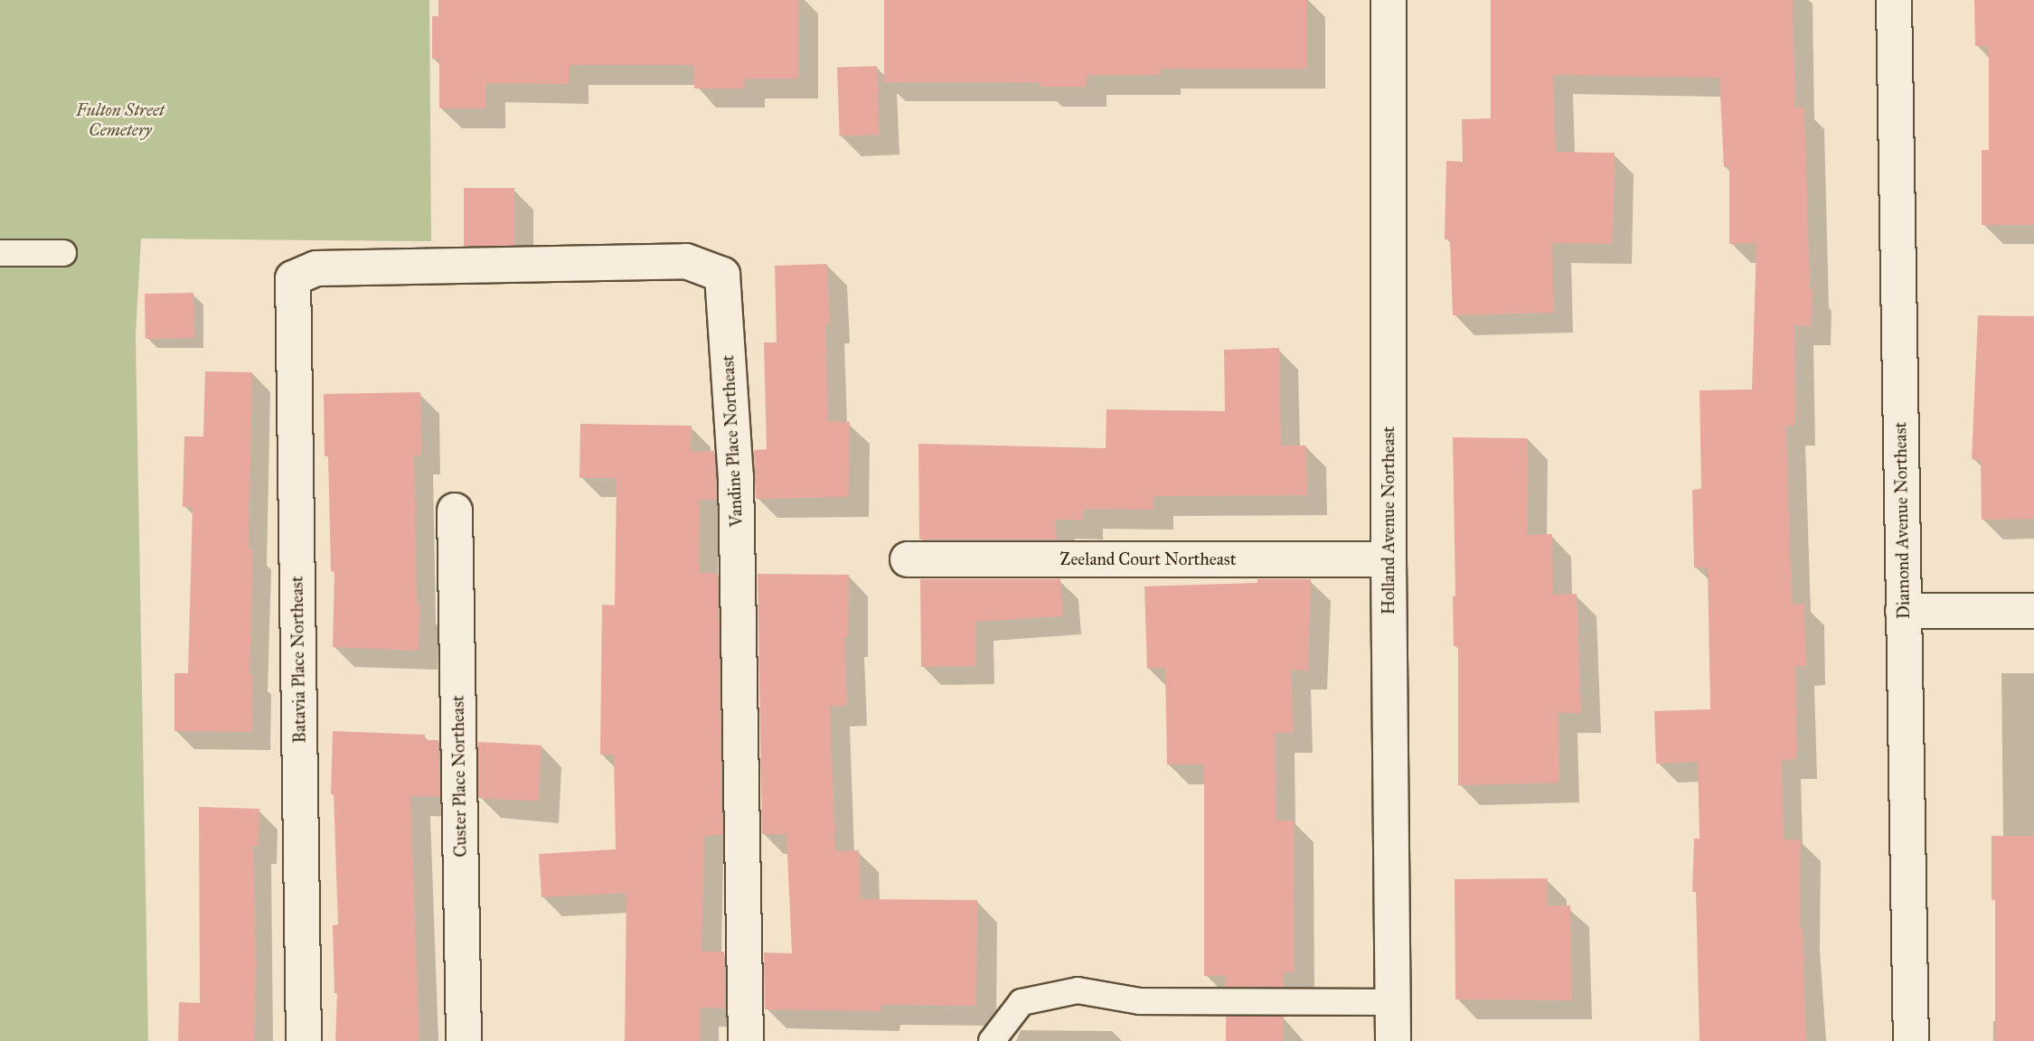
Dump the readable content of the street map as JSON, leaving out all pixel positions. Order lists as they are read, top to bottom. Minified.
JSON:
{"streets":{"street":["Vandine Place Northeast","Holland Avenue Northeast","Diamond Avenue Northeast","Zeeland Court Northeast","Batavia Place Northeast","Custer Place Northeast"]},"crossings":[["Vandine Place Northeast","Batavia Place Northeast"],["Holland Avenue Northeast","Zeeland Court Northeast"]],"parks":["Fulton Street Cemetery"]}
